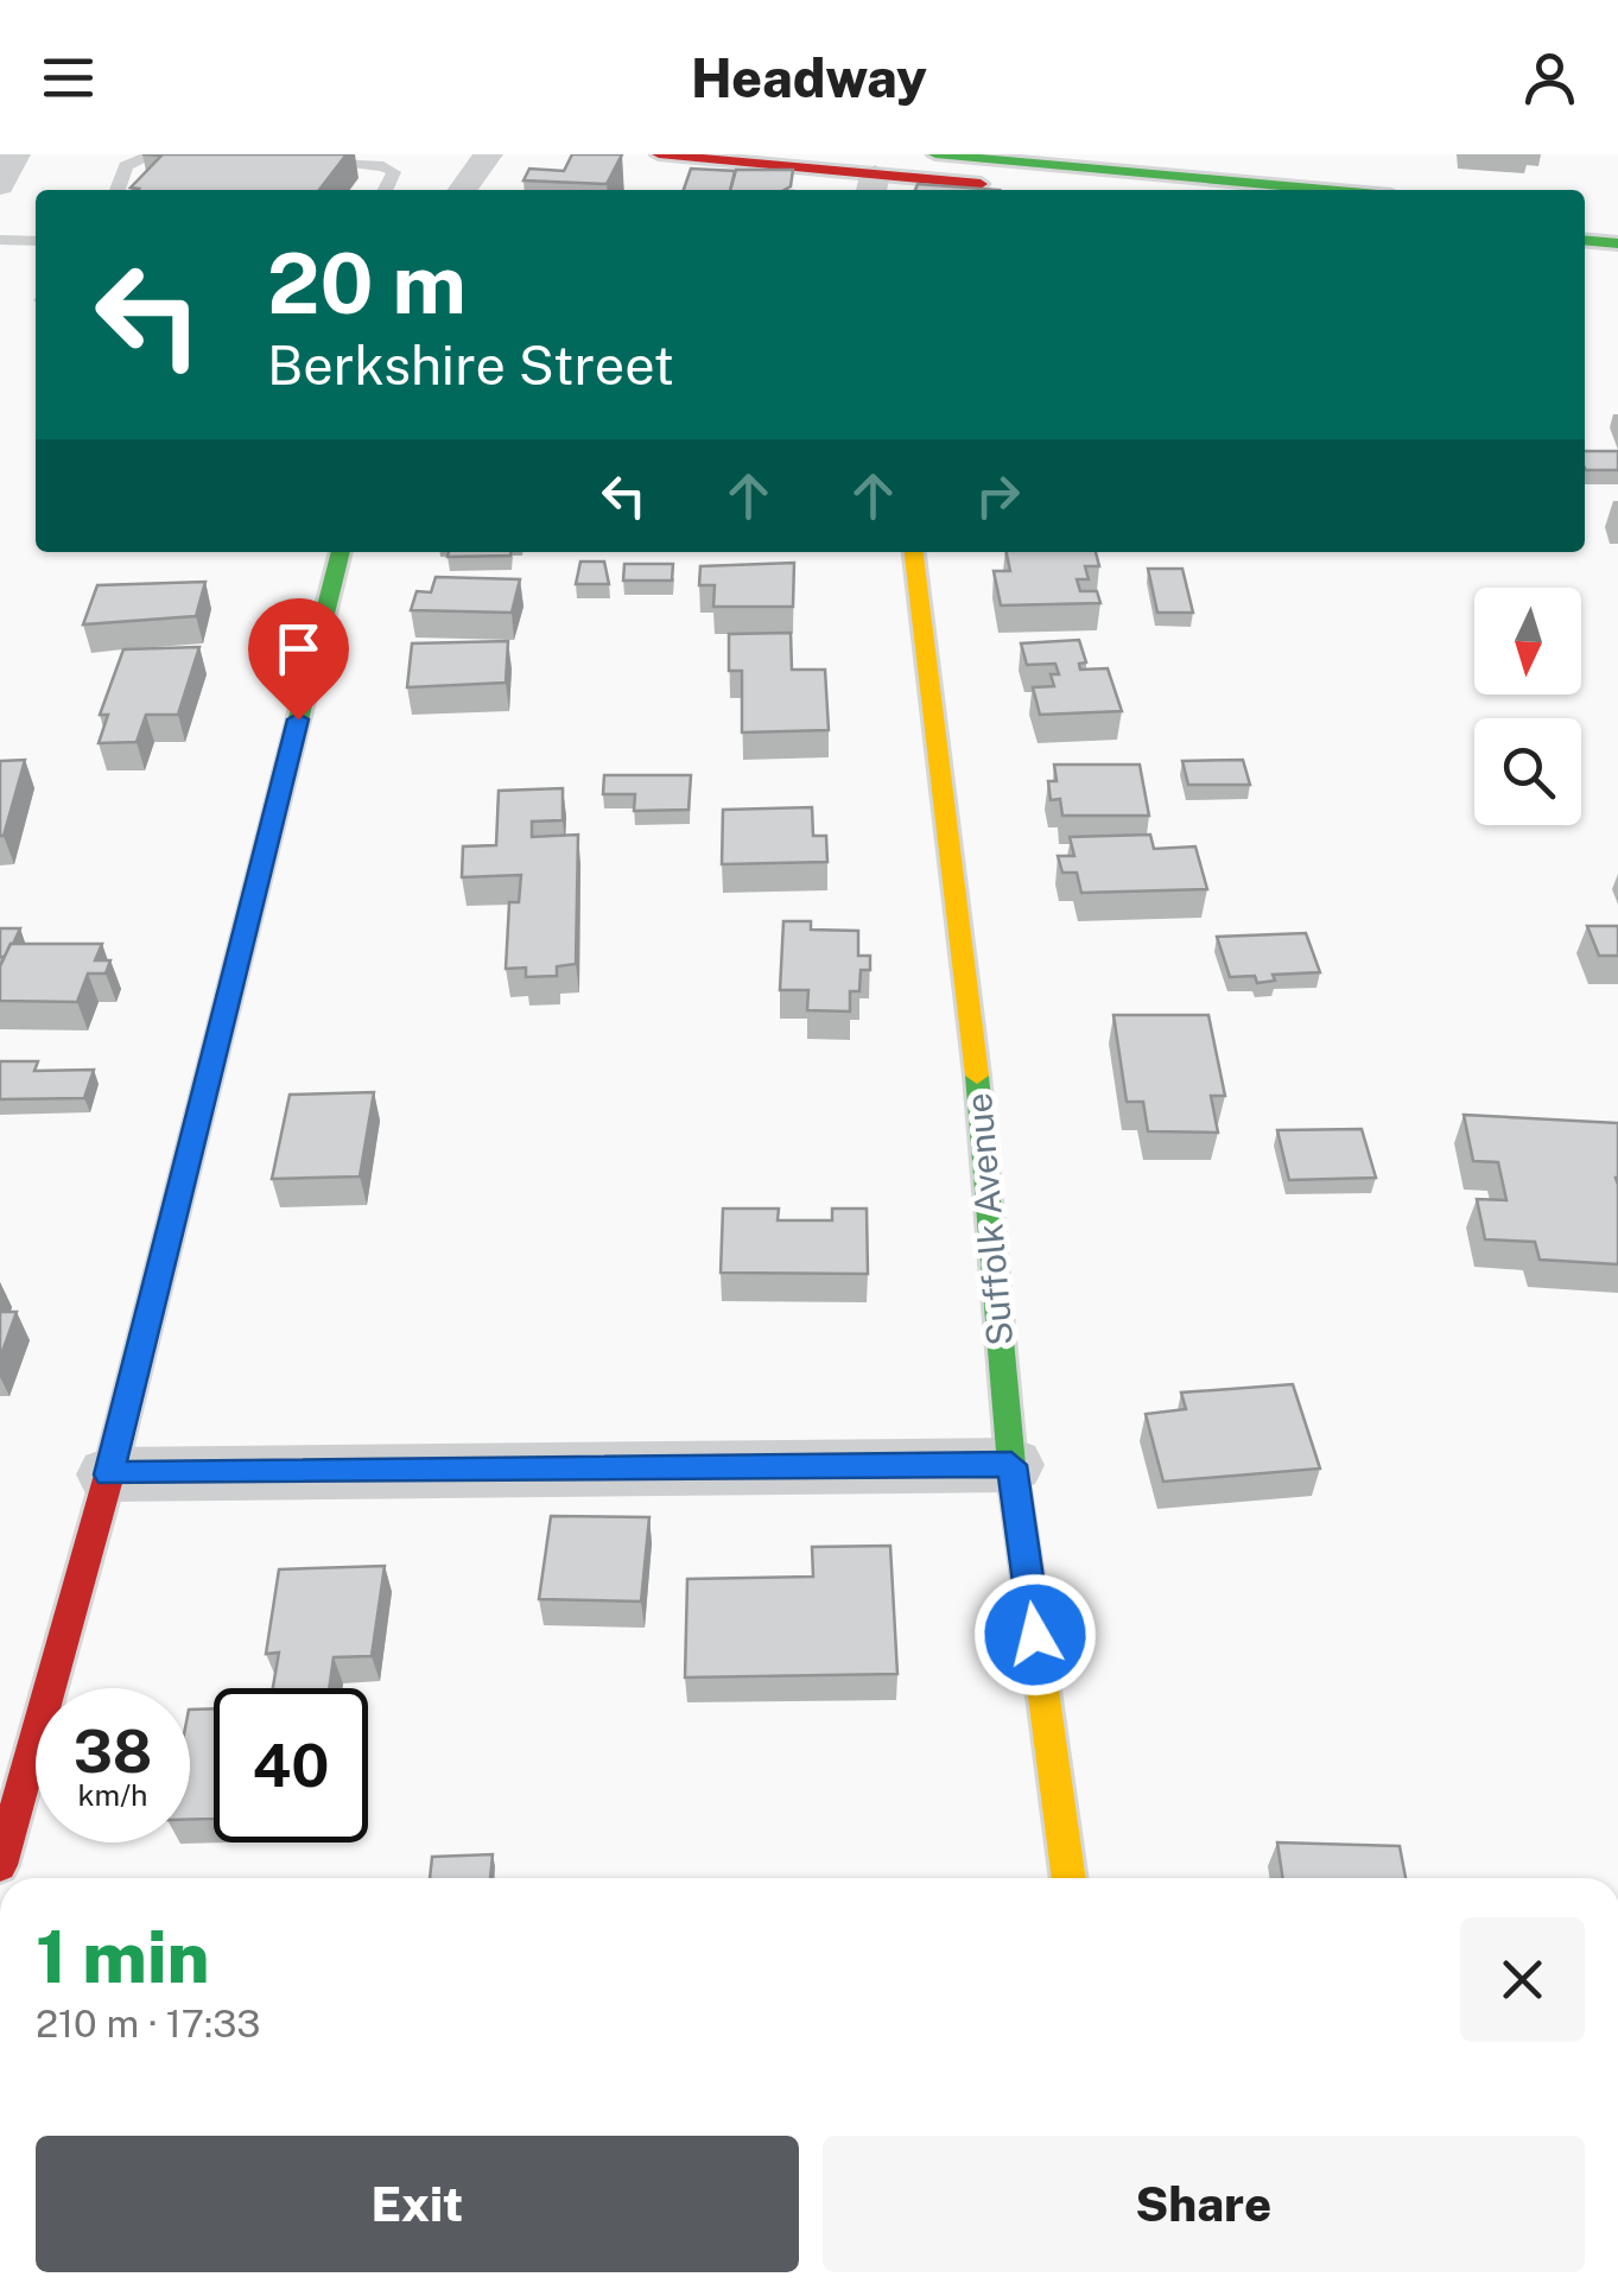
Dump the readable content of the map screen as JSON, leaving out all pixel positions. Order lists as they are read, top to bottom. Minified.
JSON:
{"streets":{"street":["Suffolk Avenue"]},"north":"bottom","page":{"header":"Headway","turn":["20 m","Berkshire Street"],"speed":"38 km/h","limit":"40","heading":["1 min","210 m · 17:33"],"buttons":["Exit","Share"]}}
